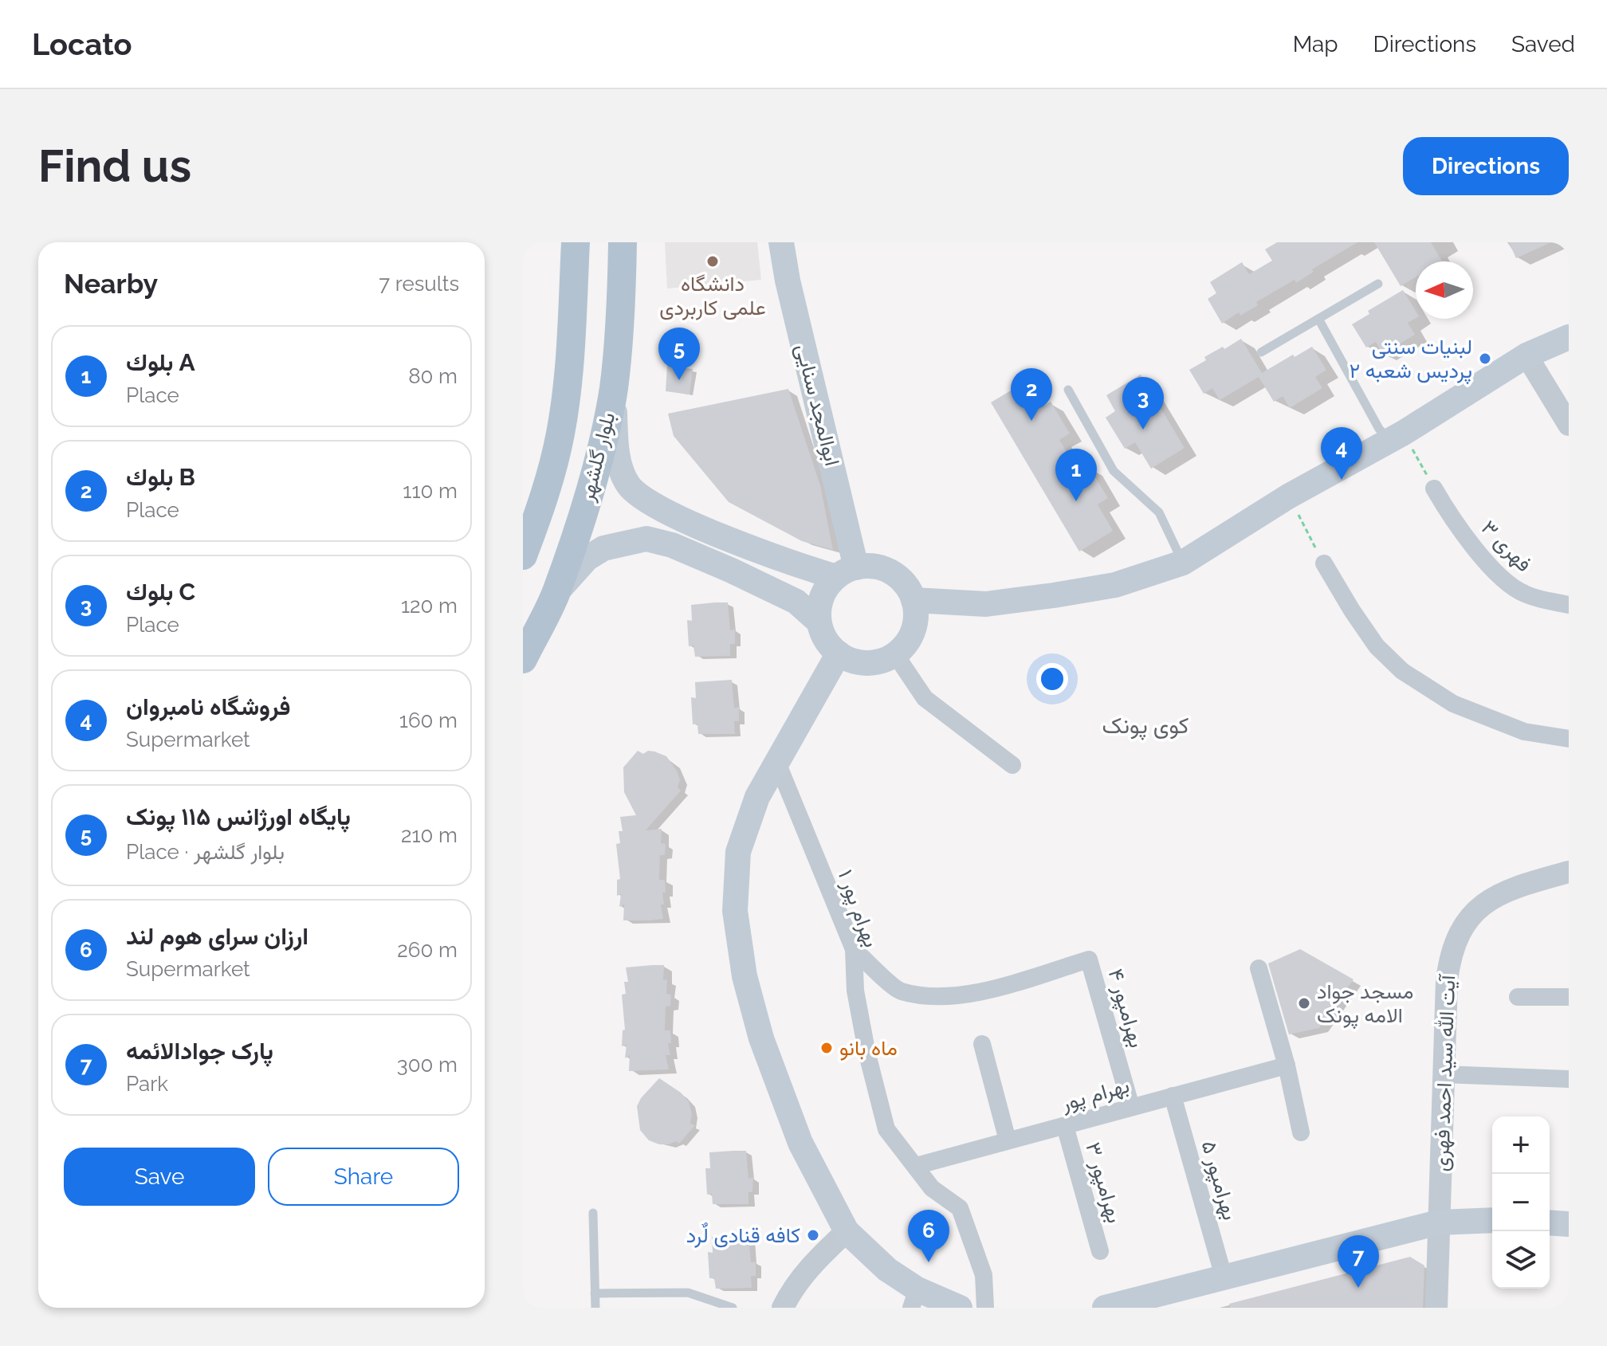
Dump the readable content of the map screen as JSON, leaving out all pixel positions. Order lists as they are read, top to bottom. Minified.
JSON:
{"streets":{"main road":["ابوالمجد سنایی","بلوار گلشهر"],"street":["فهری ۳","بهرام پور ۱","بهرامپور ۴","آیت الله سید احمد فهری","بهرام پور","بهرامپور ۵","بهرامپور ۳"]},"crossings":[["بهرام پور ۱","بهرامپور ۴"],["بهرام پور ۱","بهرام پور"],["بهرامپور ۴","بهرام پور"],["بهرام پور","بهرامپور ۵"],["بهرام پور","بهرامپور ۳"]],"districts":["کوی پونک"],"places":["دانشگاه علمی کاربردی","لبنیات سنتی پردیس شعبه ۲","مسجد جواد الامه پونک","ماه بانو","کافه قنادی لٌرد"],"north":"left","page":{"header":"Locato","nav":["Map","Directions","Saved"],"buttons":["Directions",["Save","Share"]],"title":"Find us","heading":["Nearby","7 results"],"list":[{"mark":"1","name":"بلوك A","note":"Place","value":"80 m"},{"mark":"2","name":"بلوك B","note":"Place","value":"110 m"},{"mark":"3","name":"بلوك C","note":"Place","value":"120 m"},{"mark":"4","name":"فروشگاه نامبروان","note":"Supermarket","value":"160 m"},{"mark":"5","name":"پایگاه اورژانس ۱۱۵ پونک","note":"Place · بلوار گلشهر","value":"210 m"},{"mark":"6","name":"ارزان سرای هوم لند","note":"Supermarket","value":"260 m"},{"mark":"7","name":"پارک جوادالائمه","note":"Park","value":"300 m"}],"pins":["5","2","3","4","1","6","7"],"map_buttons":["+","−"]}}
